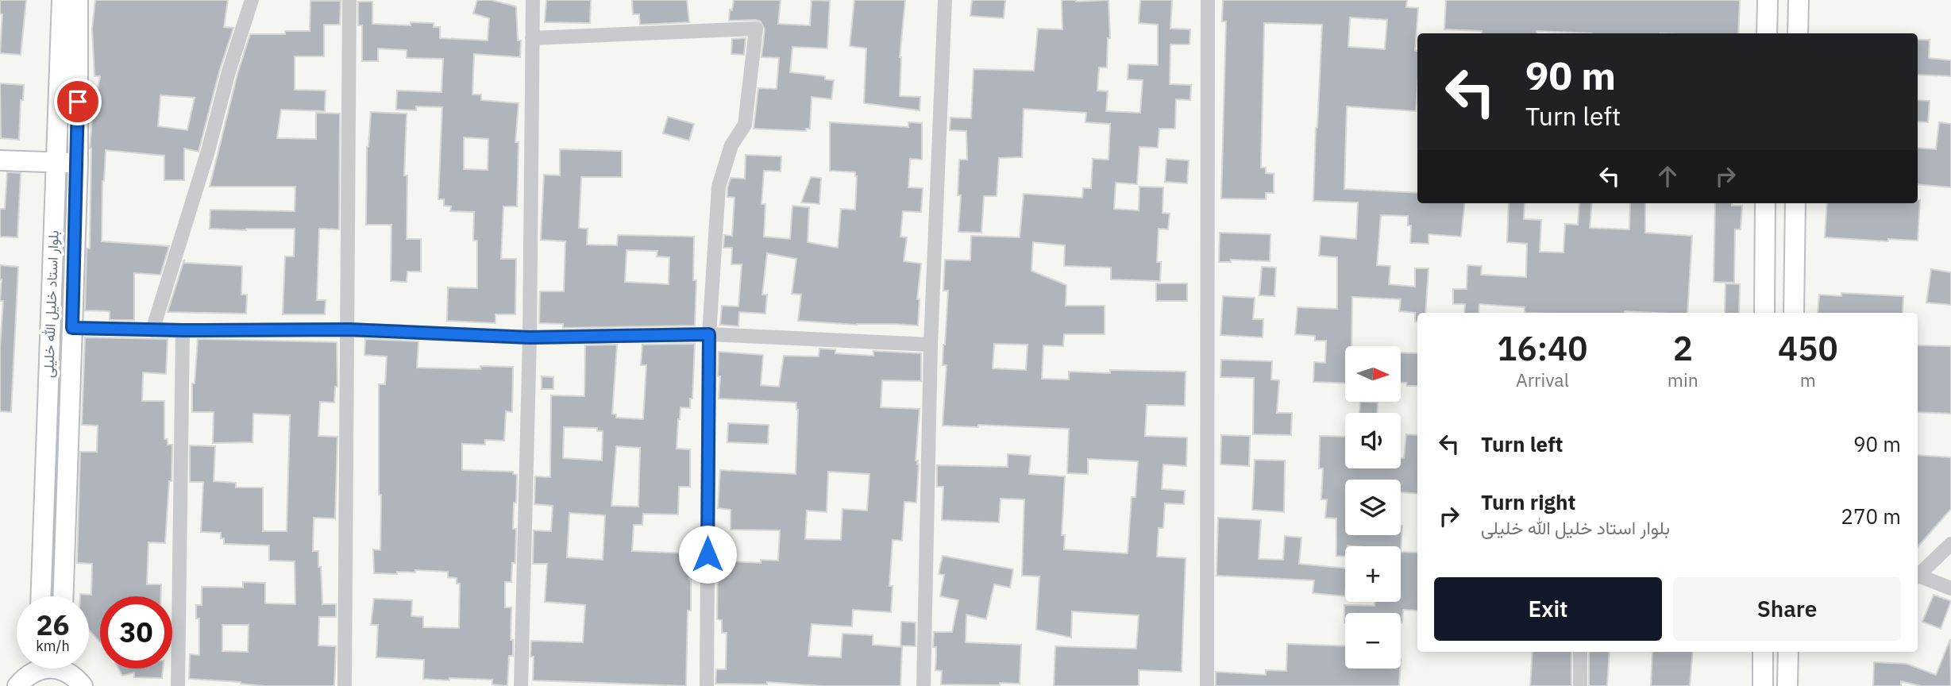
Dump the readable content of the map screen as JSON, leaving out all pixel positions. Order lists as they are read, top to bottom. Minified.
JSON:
{"streets":{"main road":["بلوار استاد خلیل الله خلیلی"]},"north":"right","page":{"turn":["90 m","Turn left"],"eta":["16:40","Arrival","2","min","450","m"],"map_buttons":["+","−"],"list":[{"name":"Turn left","value":"90 m"},{"name":"Turn right","note":"بلوار استاد خلیل الله خلیلی","value":"270 m"}],"buttons":["Exit","Share"],"speed":"26 km/h","limit":"30"}}
